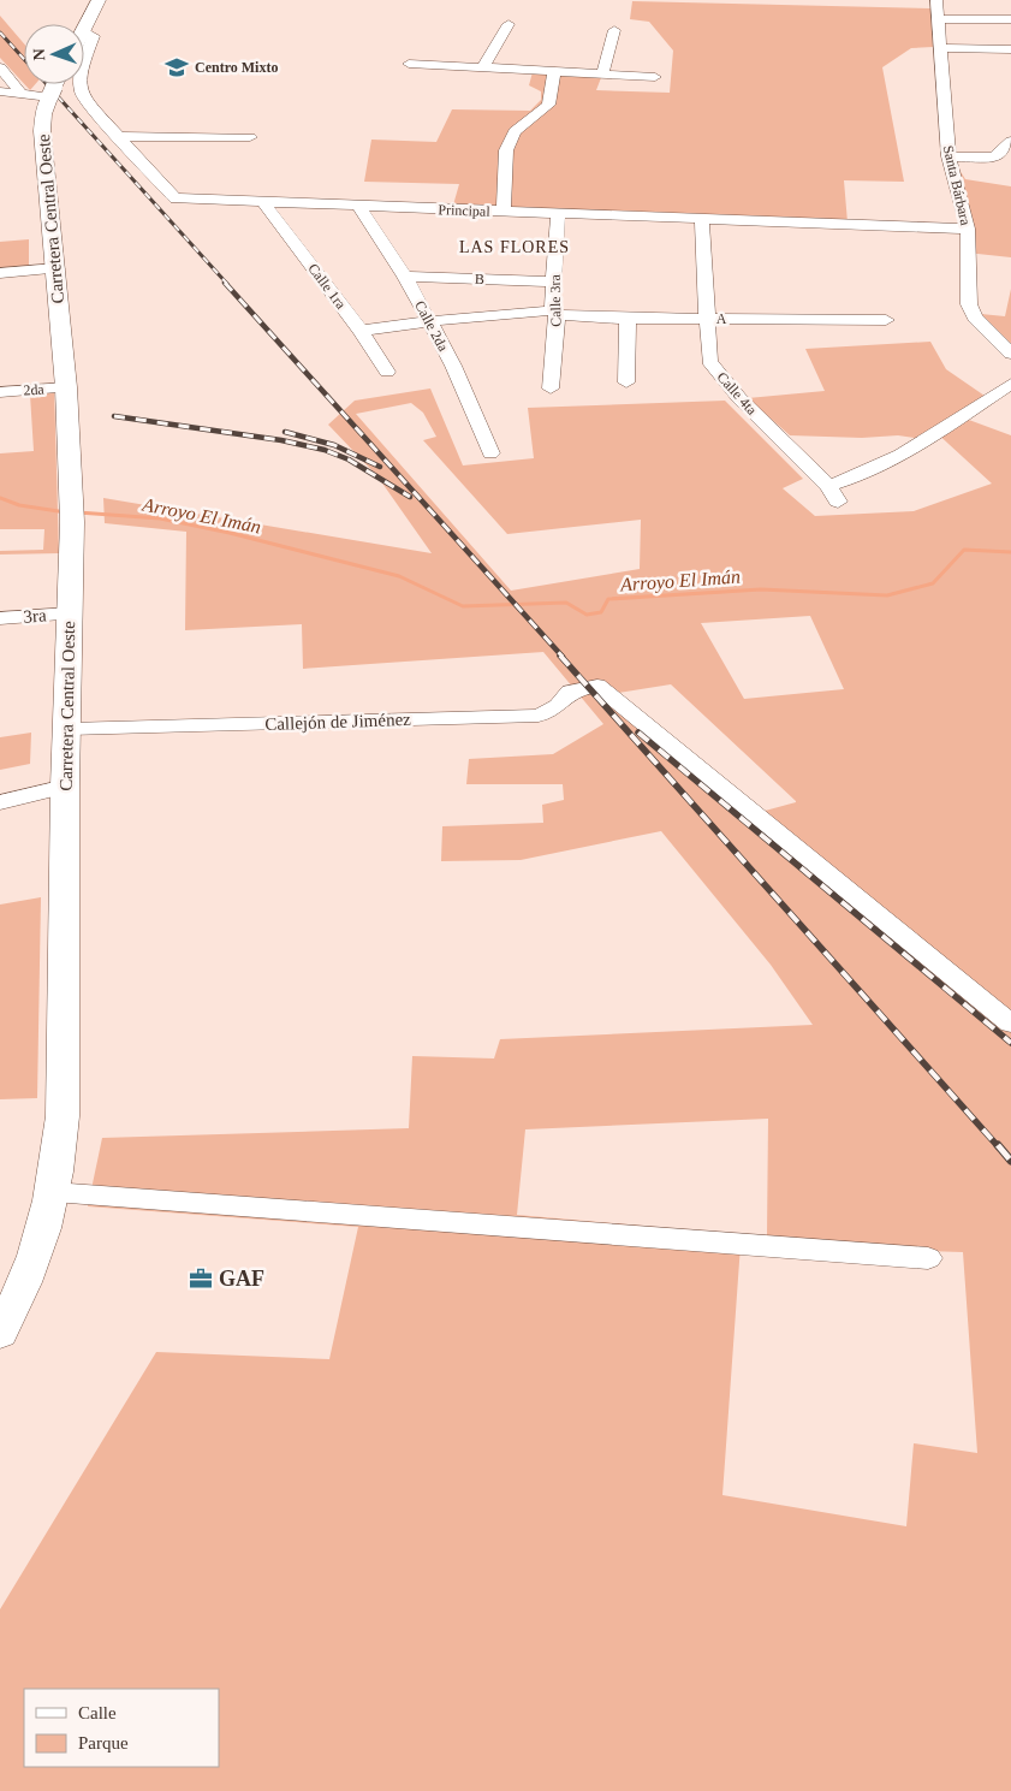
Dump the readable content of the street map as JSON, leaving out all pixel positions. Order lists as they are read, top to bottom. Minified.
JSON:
{"streets":{"main road":["Carretera Central Oeste"],"street":["Santa Bárbara","Principal","B","Calle 1ra","Calle 3ra","A","Calle 2da","2da","Calle 4ta","3ra","Callejón de Jiménez"]},"crossings":[["Santa Bárbara","Principal"],["Principal","Calle 1ra"],["Principal","Calle 3ra"],["Principal","Calle 2da"],["Principal","Calle 4ta"],["Carretera Central Oeste","2da"],["Carretera Central Oeste","3ra"],["Carretera Central Oeste","Callejón de Jiménez"],["B","Calle 3ra"],["B","Calle 2da"],["Calle 1ra","A"],["Calle 3ra","A"],["A","Calle 2da"],["A","Calle 4ta"]],"districts":["LAS FLORES"],"water":["Arroyo El Imán"],"places":{"school or university":["Centro Mixto"],"office":["GAF"]},"legend":["Calle","Parque"],"north":"left"}
